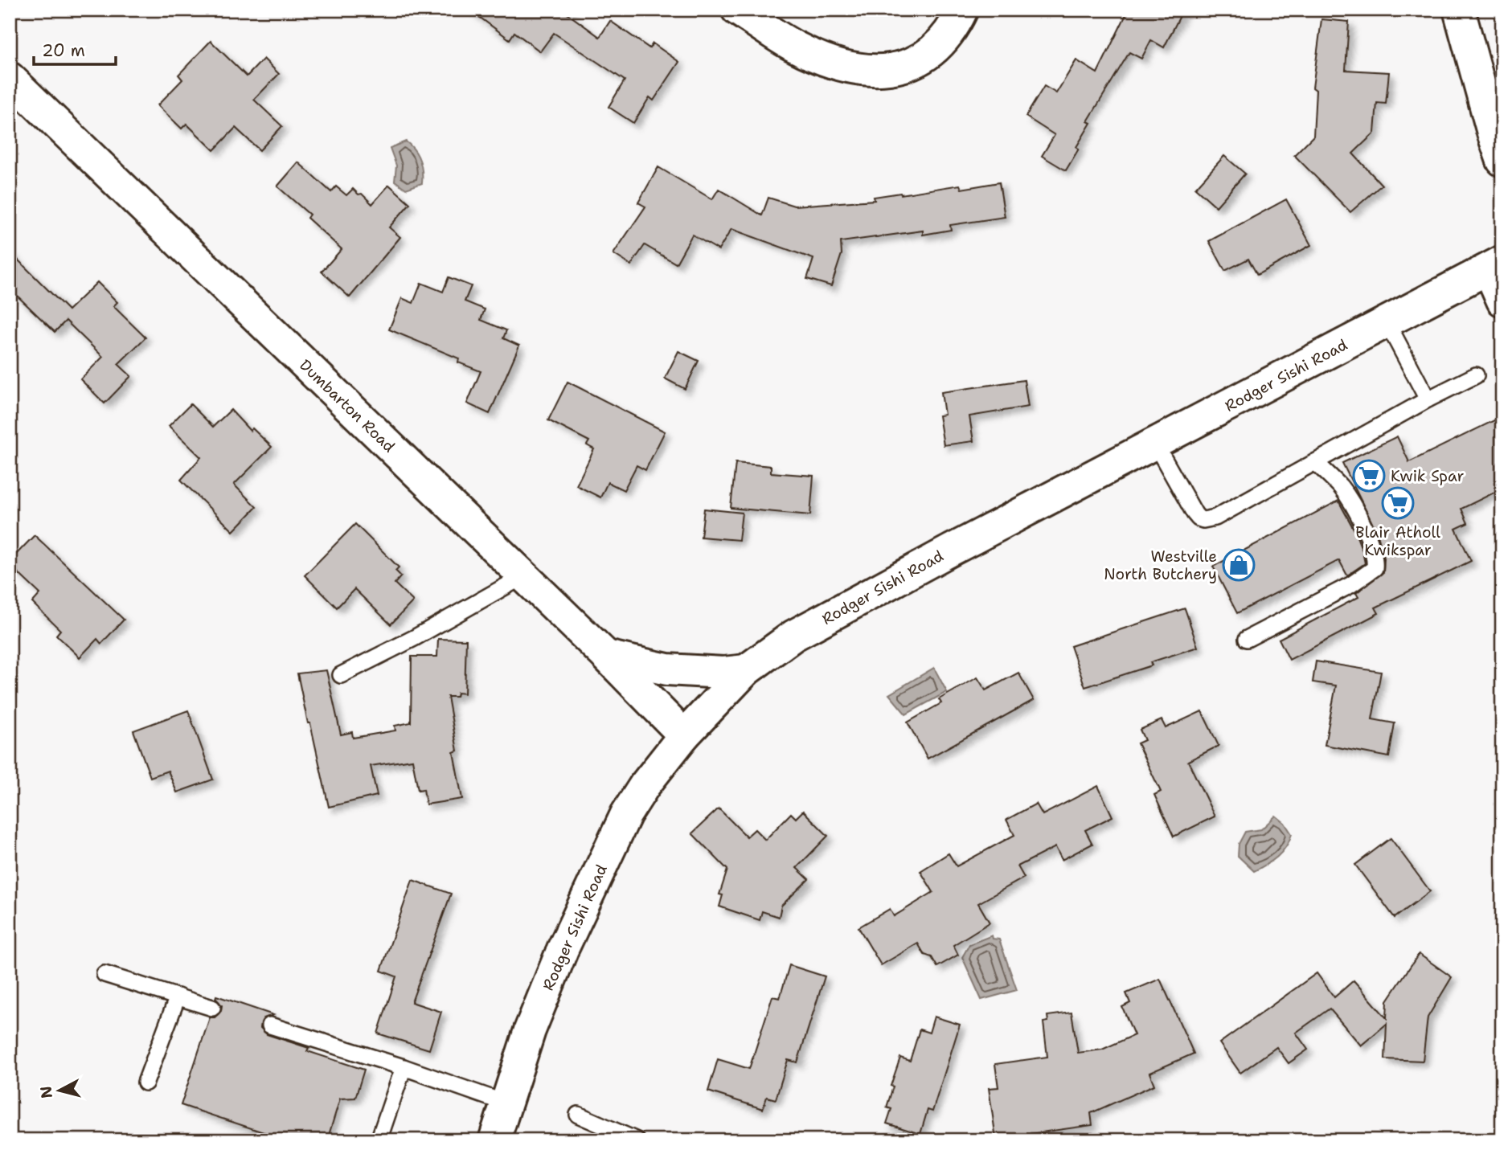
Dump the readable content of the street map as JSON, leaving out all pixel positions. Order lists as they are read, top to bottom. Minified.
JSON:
{"streets":{"main road":["Rodger Sishi Road","Dumbarton Road"]},"crossings":[["Rodger Sishi Road","Dumbarton Road"]],"places":{"supermarket":["Kwik Spar","Blair Atholl Kwikspar"],"shop":["Westville North Butchery"]},"scale_bar":"20 m","north":"left"}
